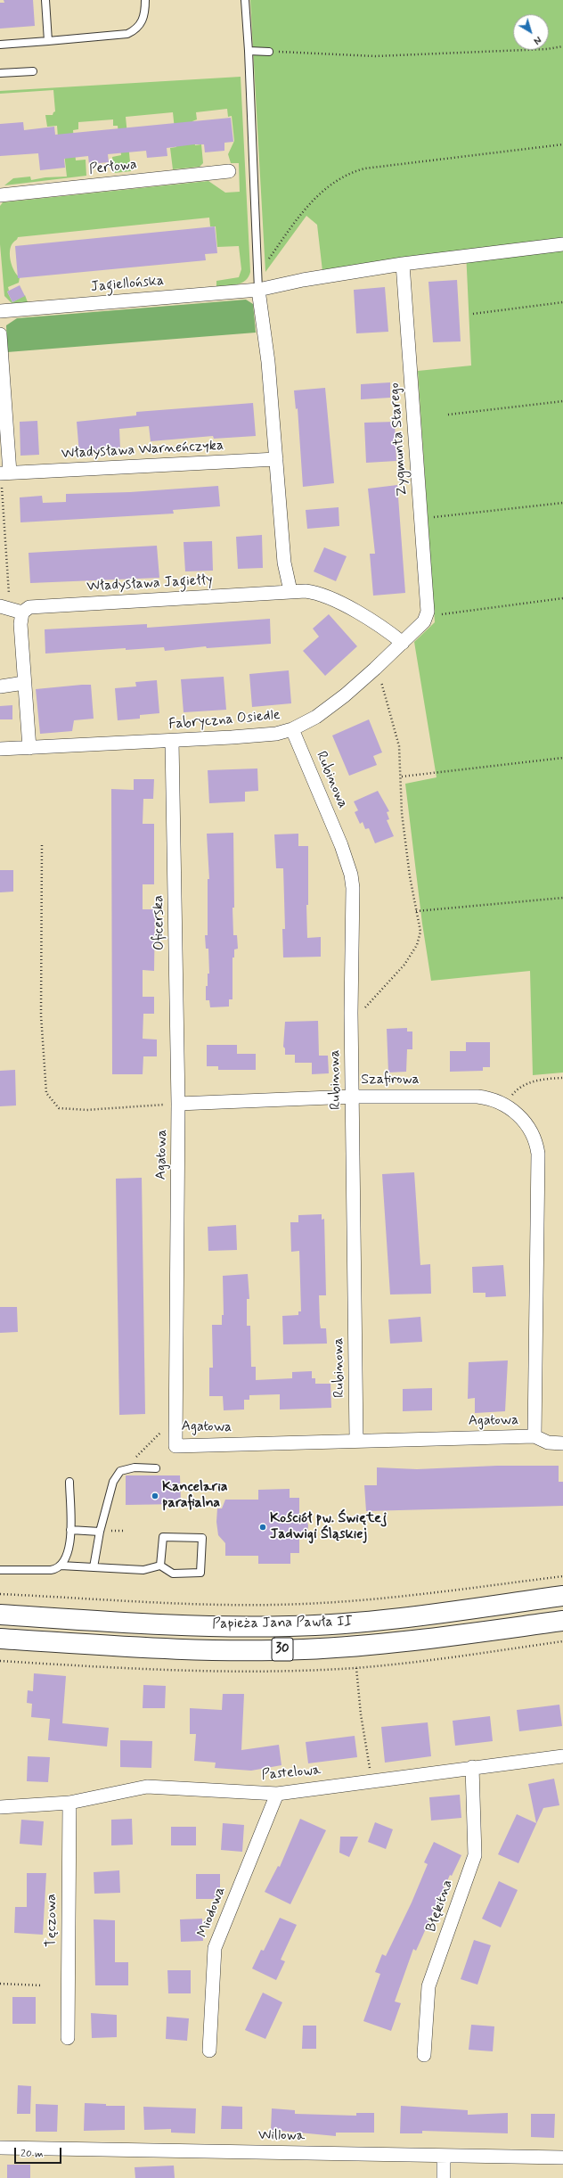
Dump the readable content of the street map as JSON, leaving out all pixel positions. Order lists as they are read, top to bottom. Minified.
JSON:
{"streets":{"main road":["Papieża Jana Pawła II","30"],"street":["Perłowa","Jagiellońska","Zygmunta Starego","Władysława Warneńczyka","Władysława Jagiełły","Fabryczna Osiedle","Rubinowa","Oficerska","Szafirowa","Agatowa","Pastelowa","Błękitna","Miodowa","Tęczowa","Willowa"]},"crossings":[["Jagiellońska","Zygmunta Starego"],["Zygmunta Starego","Fabryczna Osiedle"],["Władysława Jagiełły","Fabryczna Osiedle"],["Fabryczna Osiedle","Rubinowa"],["Fabryczna Osiedle","Oficerska"],["Rubinowa","Szafirowa"],["Rubinowa","Agatowa"],["Oficerska","Szafirowa"],["Oficerska","Agatowa"],["Szafirowa","Agatowa"],["Pastelowa","Błękitna"],["Pastelowa","Miodowa"],["Pastelowa","Tęczowa"]],"places":["Kancelaria parafialna","Kościół pw. Świętej Jadwigi Śląskiej"],"scale_bar":"20 m","north":"bottom right"}
